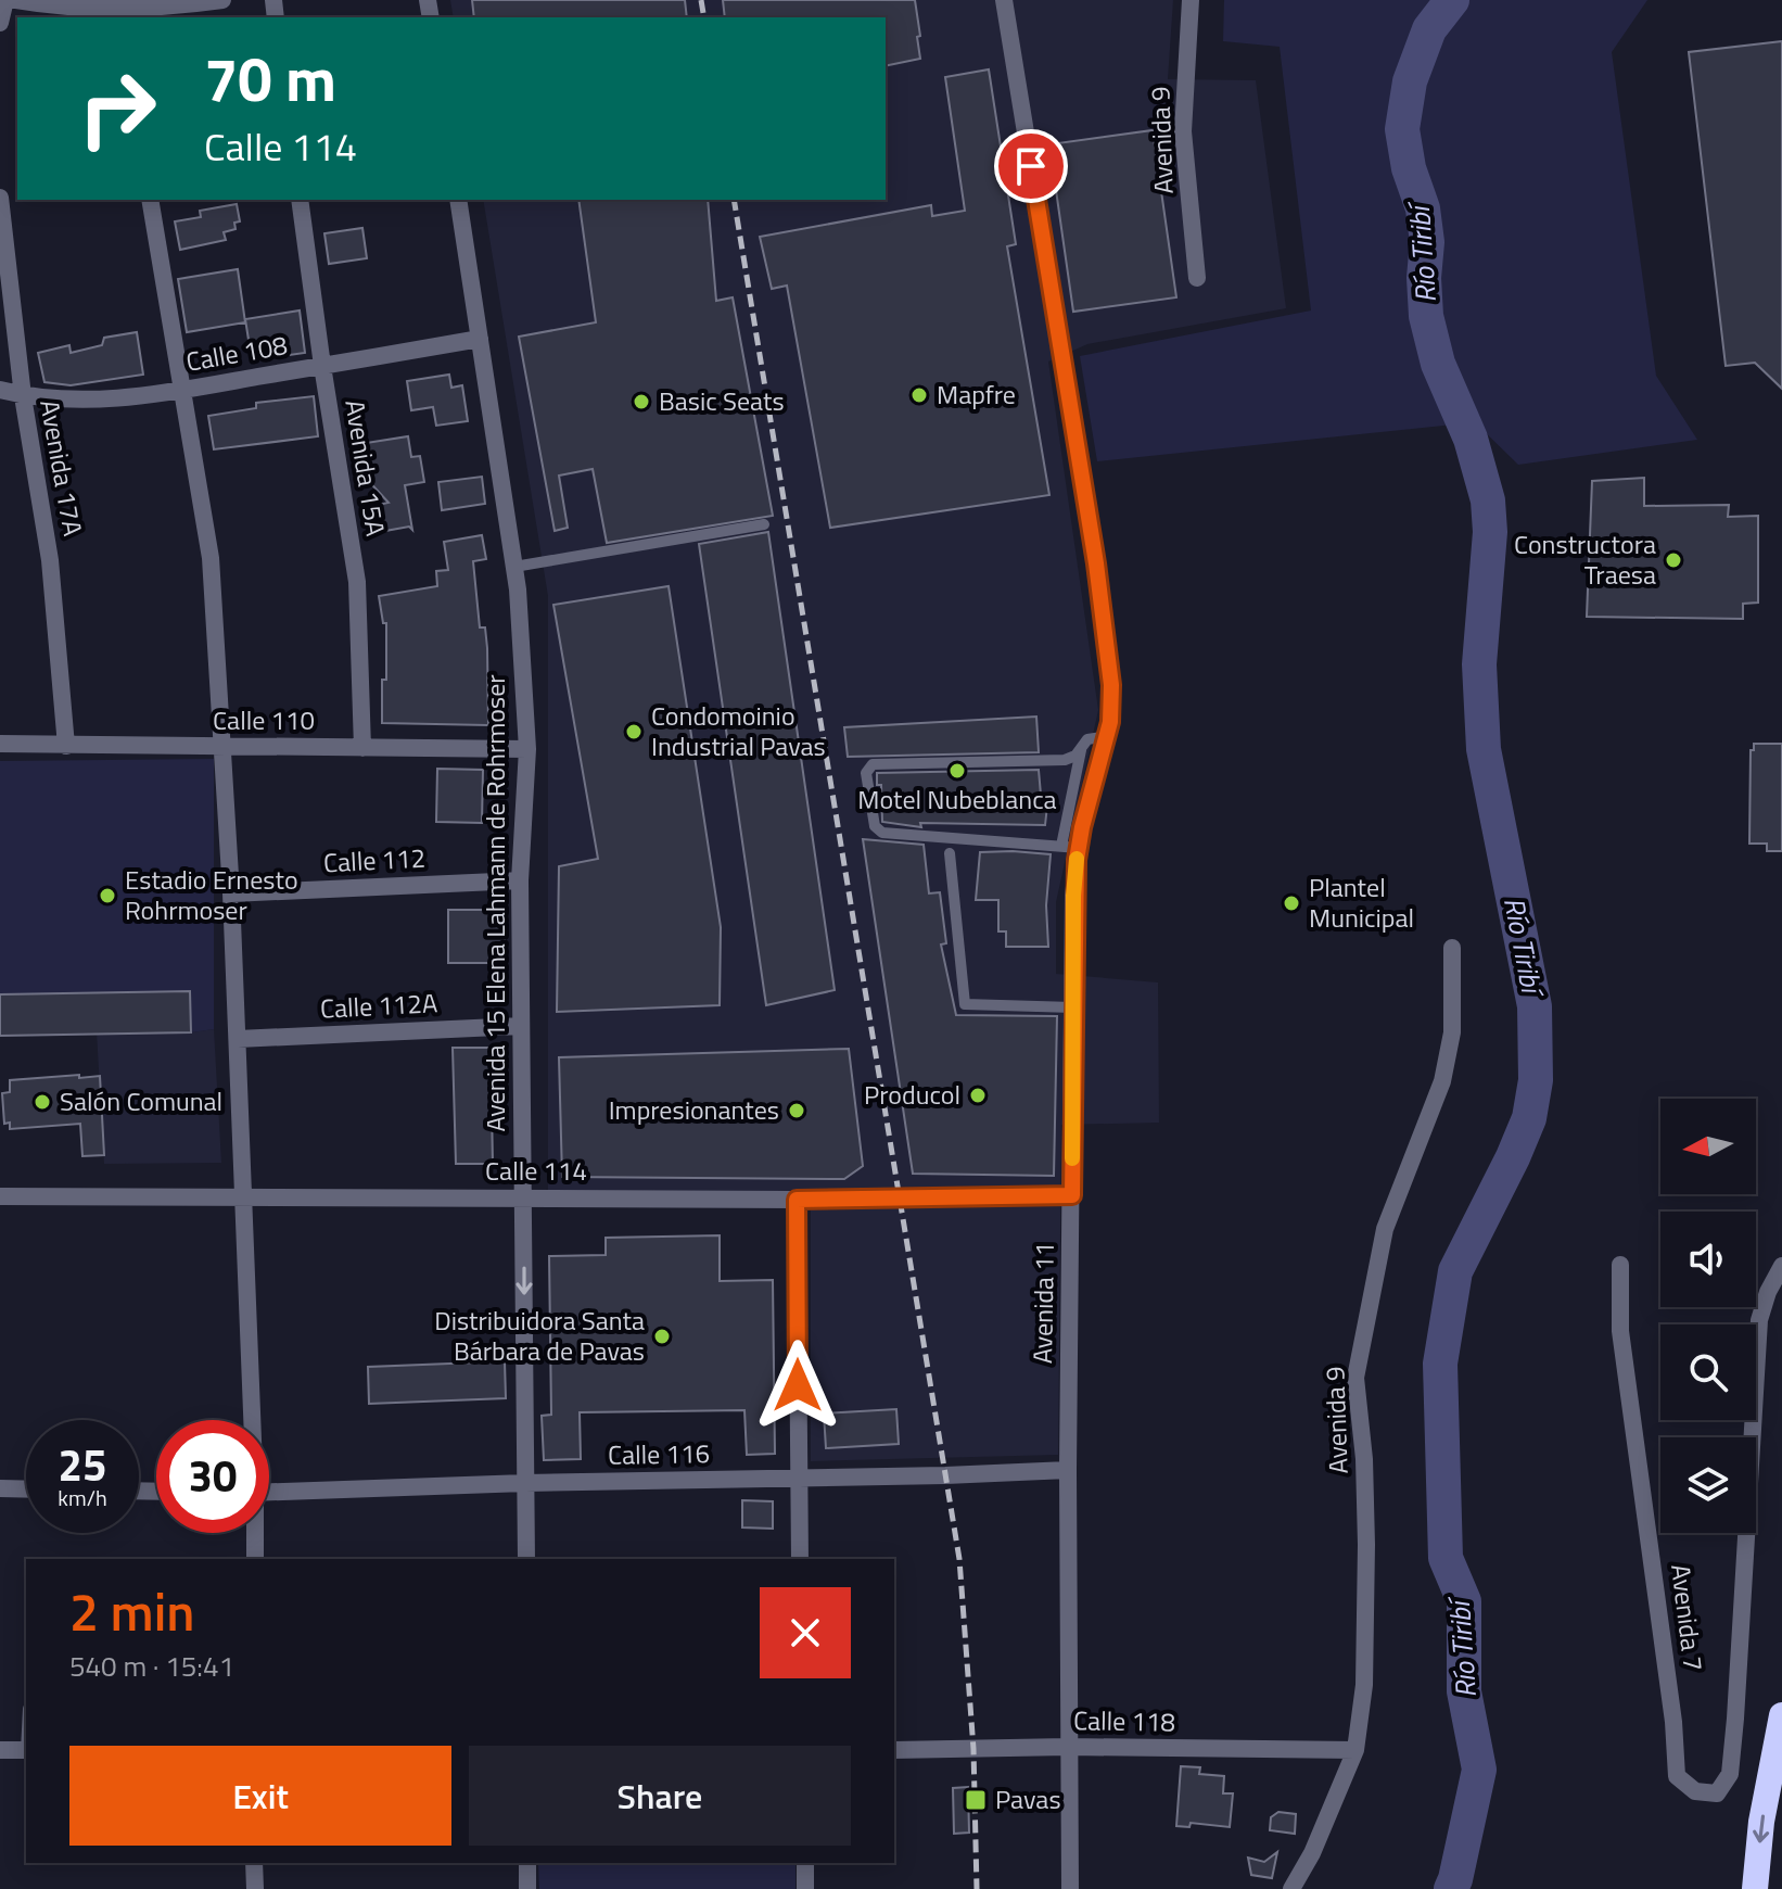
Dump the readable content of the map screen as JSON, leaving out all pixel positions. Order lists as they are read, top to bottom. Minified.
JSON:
{"streets":{"street":["Avenida 9","Calle 108","Avenida 17A","Avenida 15A","Calle 110","Calle 112","Avenida 15 Elena Lahmann de Rohrmoser","Calle 112A","Calle 114","Avenida 11","Calle 116","Avenida 7","Calle 118"]},"crossings":[["Avenida 9","Calle 118"],["Calle 108","Avenida 17A"],["Calle 108","Avenida 15A"],["Calle 108","Avenida 15 Elena Lahmann de Rohrmoser"],["Avenida 17A","Calle 110"],["Avenida 15A","Calle 110"],["Calle 110","Avenida 15 Elena Lahmann de Rohrmoser"],["Calle 112","Avenida 15 Elena Lahmann de Rohrmoser"],["Avenida 15 Elena Lahmann de Rohrmoser","Calle 112A"],["Avenida 15 Elena Lahmann de Rohrmoser","Calle 114"],["Avenida 15 Elena Lahmann de Rohrmoser","Calle 116"],["Calle 114","Avenida 11"],["Avenida 11","Calle 116"],["Avenida 11","Calle 118"]],"water":["Río Tiribí"],"places":{"other":["Mapfre","Basic Seats","Constructora Traesa","Condomoinio Industrial Pavas","Motel Nubeblanca","Estadio Ernesto Rohrmoser","Plantel Municipal","Producol","Salón Comunal","Impresionantes","Distribuidora Santa Bárbara de Pavas"],"transit":["Pavas"]},"north":"left","page":{"turn":["70 m","Calle 114"],"speed":"25 km/h","limit":"30","heading":["2 min","540 m · 15:41"],"buttons":["Exit","Share"]}}
